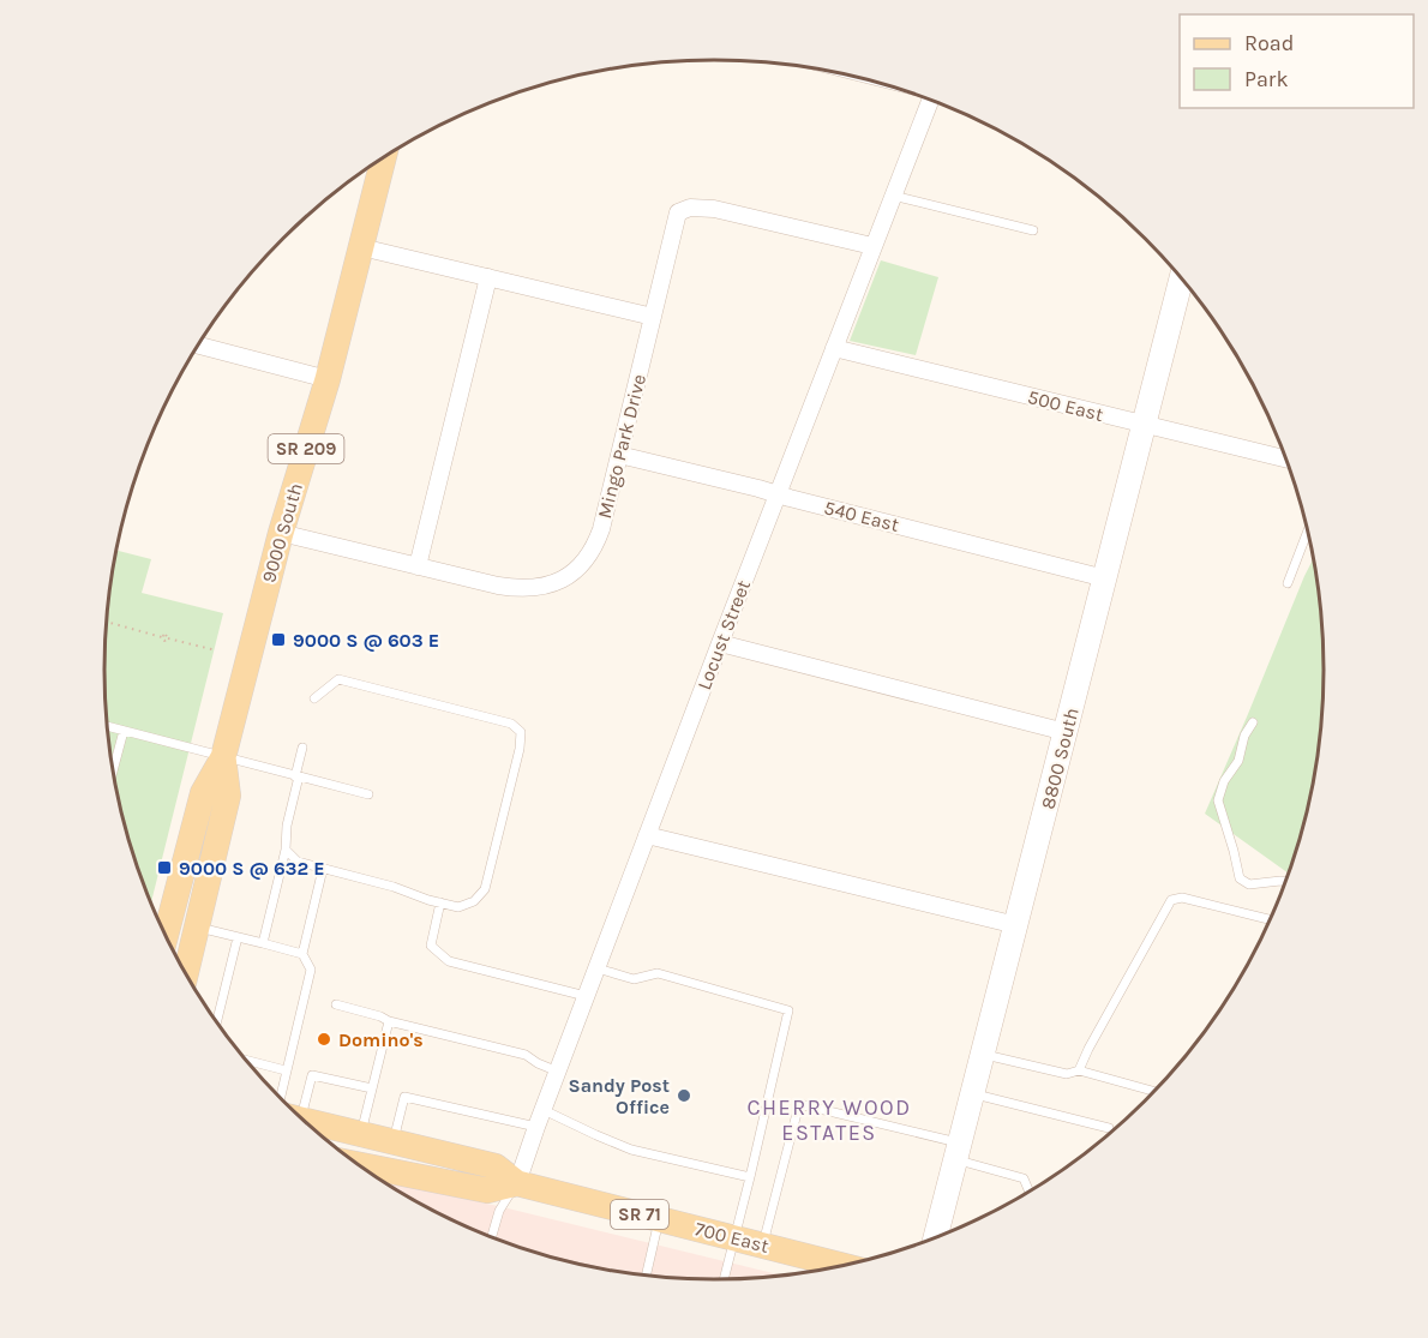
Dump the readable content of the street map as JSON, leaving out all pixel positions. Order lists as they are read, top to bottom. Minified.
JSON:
{"streets":{"main road":["SR 209","9000 South","SR 71","700 East"],"street":["500 East","Mingo Park Drive","540 East","Locust Street","8800 South"]},"crossings":[["500 East","Locust Street"],["500 East","8800 South"],["Mingo Park Drive","540 East"],["Mingo Park Drive","9000 South"],["Mingo Park Drive","Locust Street"],["540 East","Locust Street"],["540 East","8800 South"],["Locust Street","700 East"]],"districts":["CHERRY WOOD ESTATES"],"places":{"transit":["9000 S @ 603 E","9000 S @ 632 E"],"other":["Domino's","Sandy Post Office"]},"legend":["Road","Park"]}
